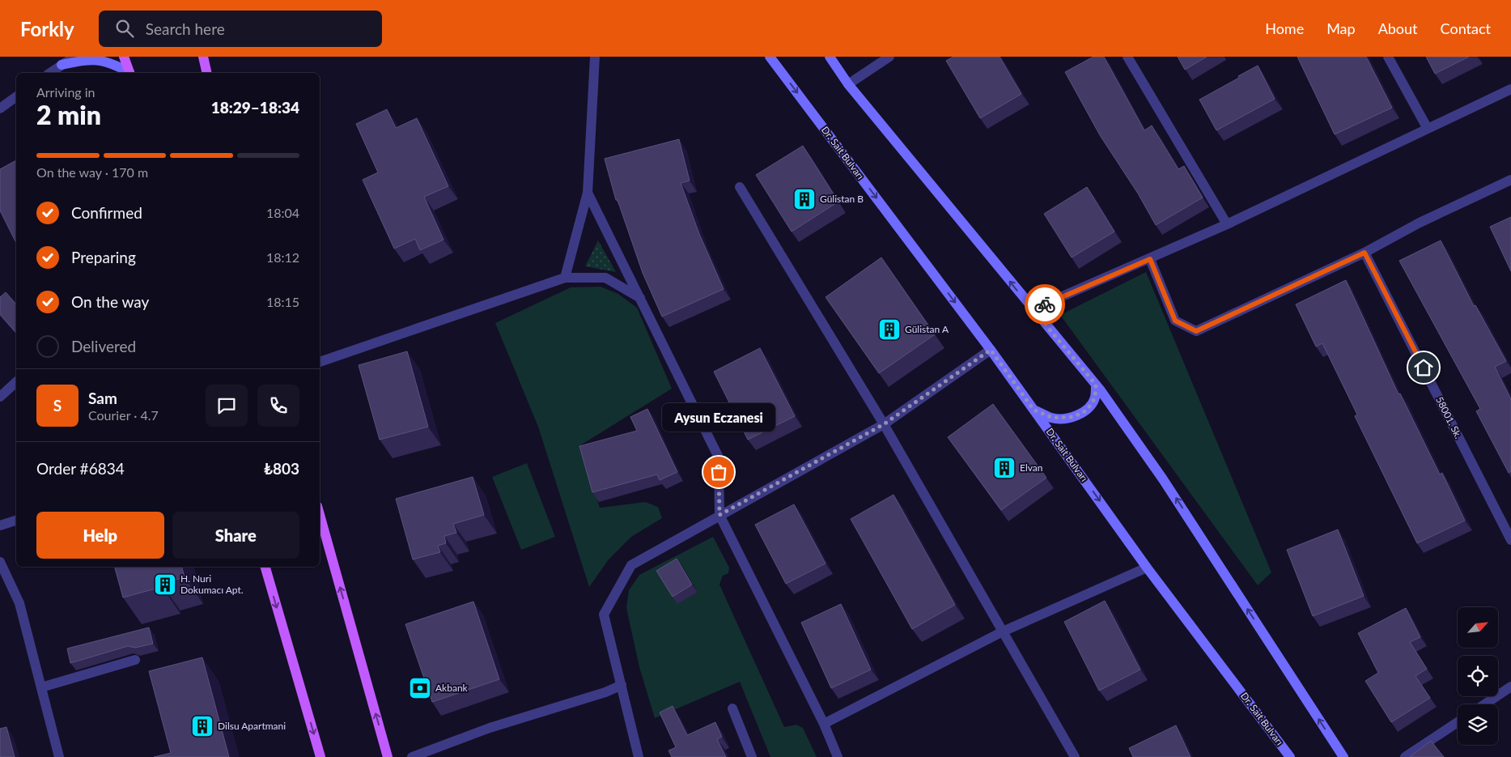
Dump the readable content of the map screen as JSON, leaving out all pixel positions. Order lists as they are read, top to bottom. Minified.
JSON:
{"streets":{"main road":["Dr. Sait Bulvarı"],"street":["58001. Sk."]},"places":{"building":["Gülistan B","Gülistan A","Elvan","H. Nuri Dokumacı Apt.","Dilsu Apartmani"],"other":["Aysun Eczanesi"],"bank":["Akbank"]},"north":"top right","page":{"header":"Forkly","search":"Search here","nav":["Home","Map","About","Contact"],"heading":["2 min","Arriving in","18:29–18:34"],"panel":["Sam","Courier · 4.7","Order #6834","₺803"],"bar":"On the way · 170 m","list":[["Confirmed","18:04"],["Preparing","18:12"],["On the way","18:15"],"Delivered"],"round":"S","bubble":"Aysun Eczanesi","buttons":["Help","Share"]}}
